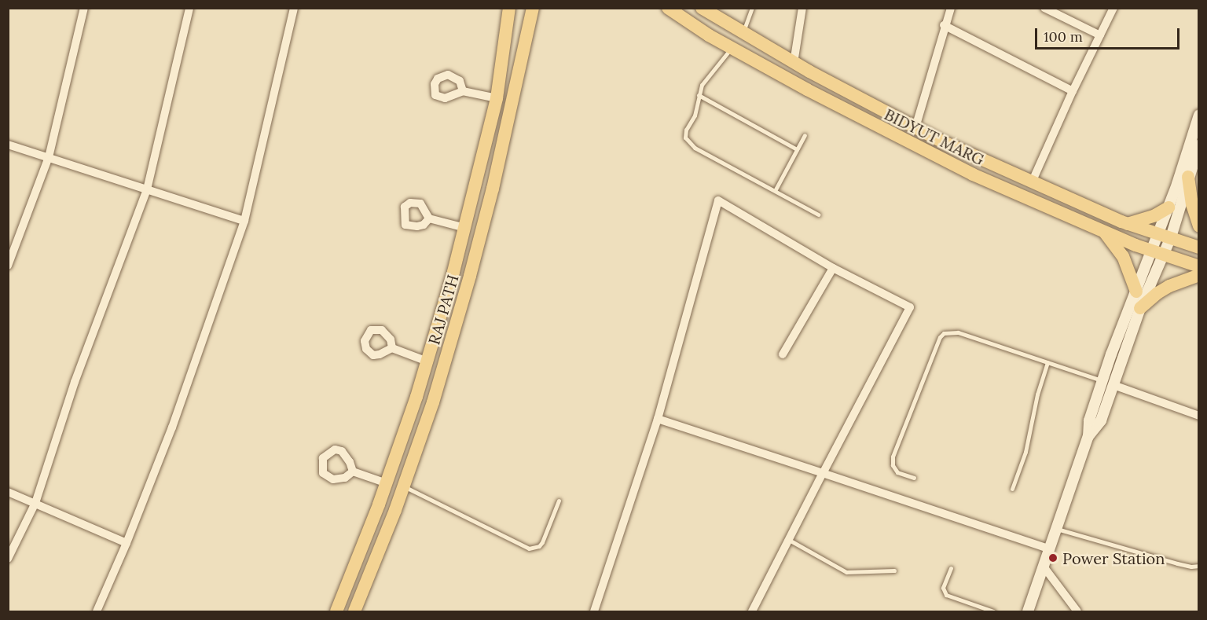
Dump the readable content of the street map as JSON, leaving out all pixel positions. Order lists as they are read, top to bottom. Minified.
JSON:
{"streets":{"main road":["BIDYUT MARG","RAJ PATH"]},"places":["Power Station"],"scale_bar":"100 m"}
